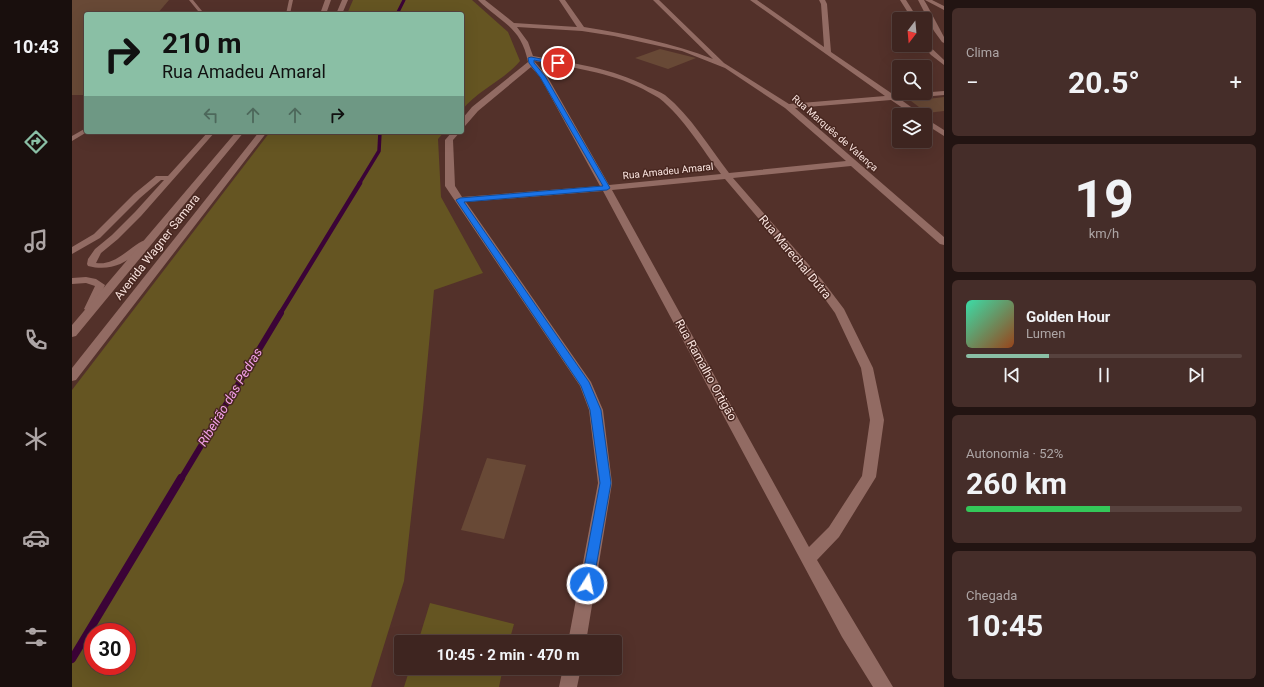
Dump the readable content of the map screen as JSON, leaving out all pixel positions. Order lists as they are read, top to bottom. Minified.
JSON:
{"streets":{"street":["Rua Marquês de Valença","Rua Amadeu Amaral","Avenida Wagner Samara","Rua Marechal Dutra","Rua Ramalho Ortigão"]},"crossings":[["Rua Marquês de Valença","Rua Amadeu Amaral"],["Rua Marquês de Valença","Rua Ramalho Ortigão"],["Rua Amadeu Amaral","Rua Marechal Dutra"],["Rua Amadeu Amaral","Rua Ramalho Ortigão"],["Rua Marechal Dutra","Rua Ramalho Ortigão"]],"water":["Ribeirão das Pedras"],"north":"bottom","page":{"tabs":"10:43","tile":["Clima",["19","km/h"],["Autonomia · 52%","260 km"],["Chegada","10:45"]],"turn":["210 m","Rua Amadeu Amaral"],"heat":["−","20.5°","+"],"song":["Golden Hour","Lumen"],"limit":"30","trip":"10:45 · 2 min · 470 m"}}
